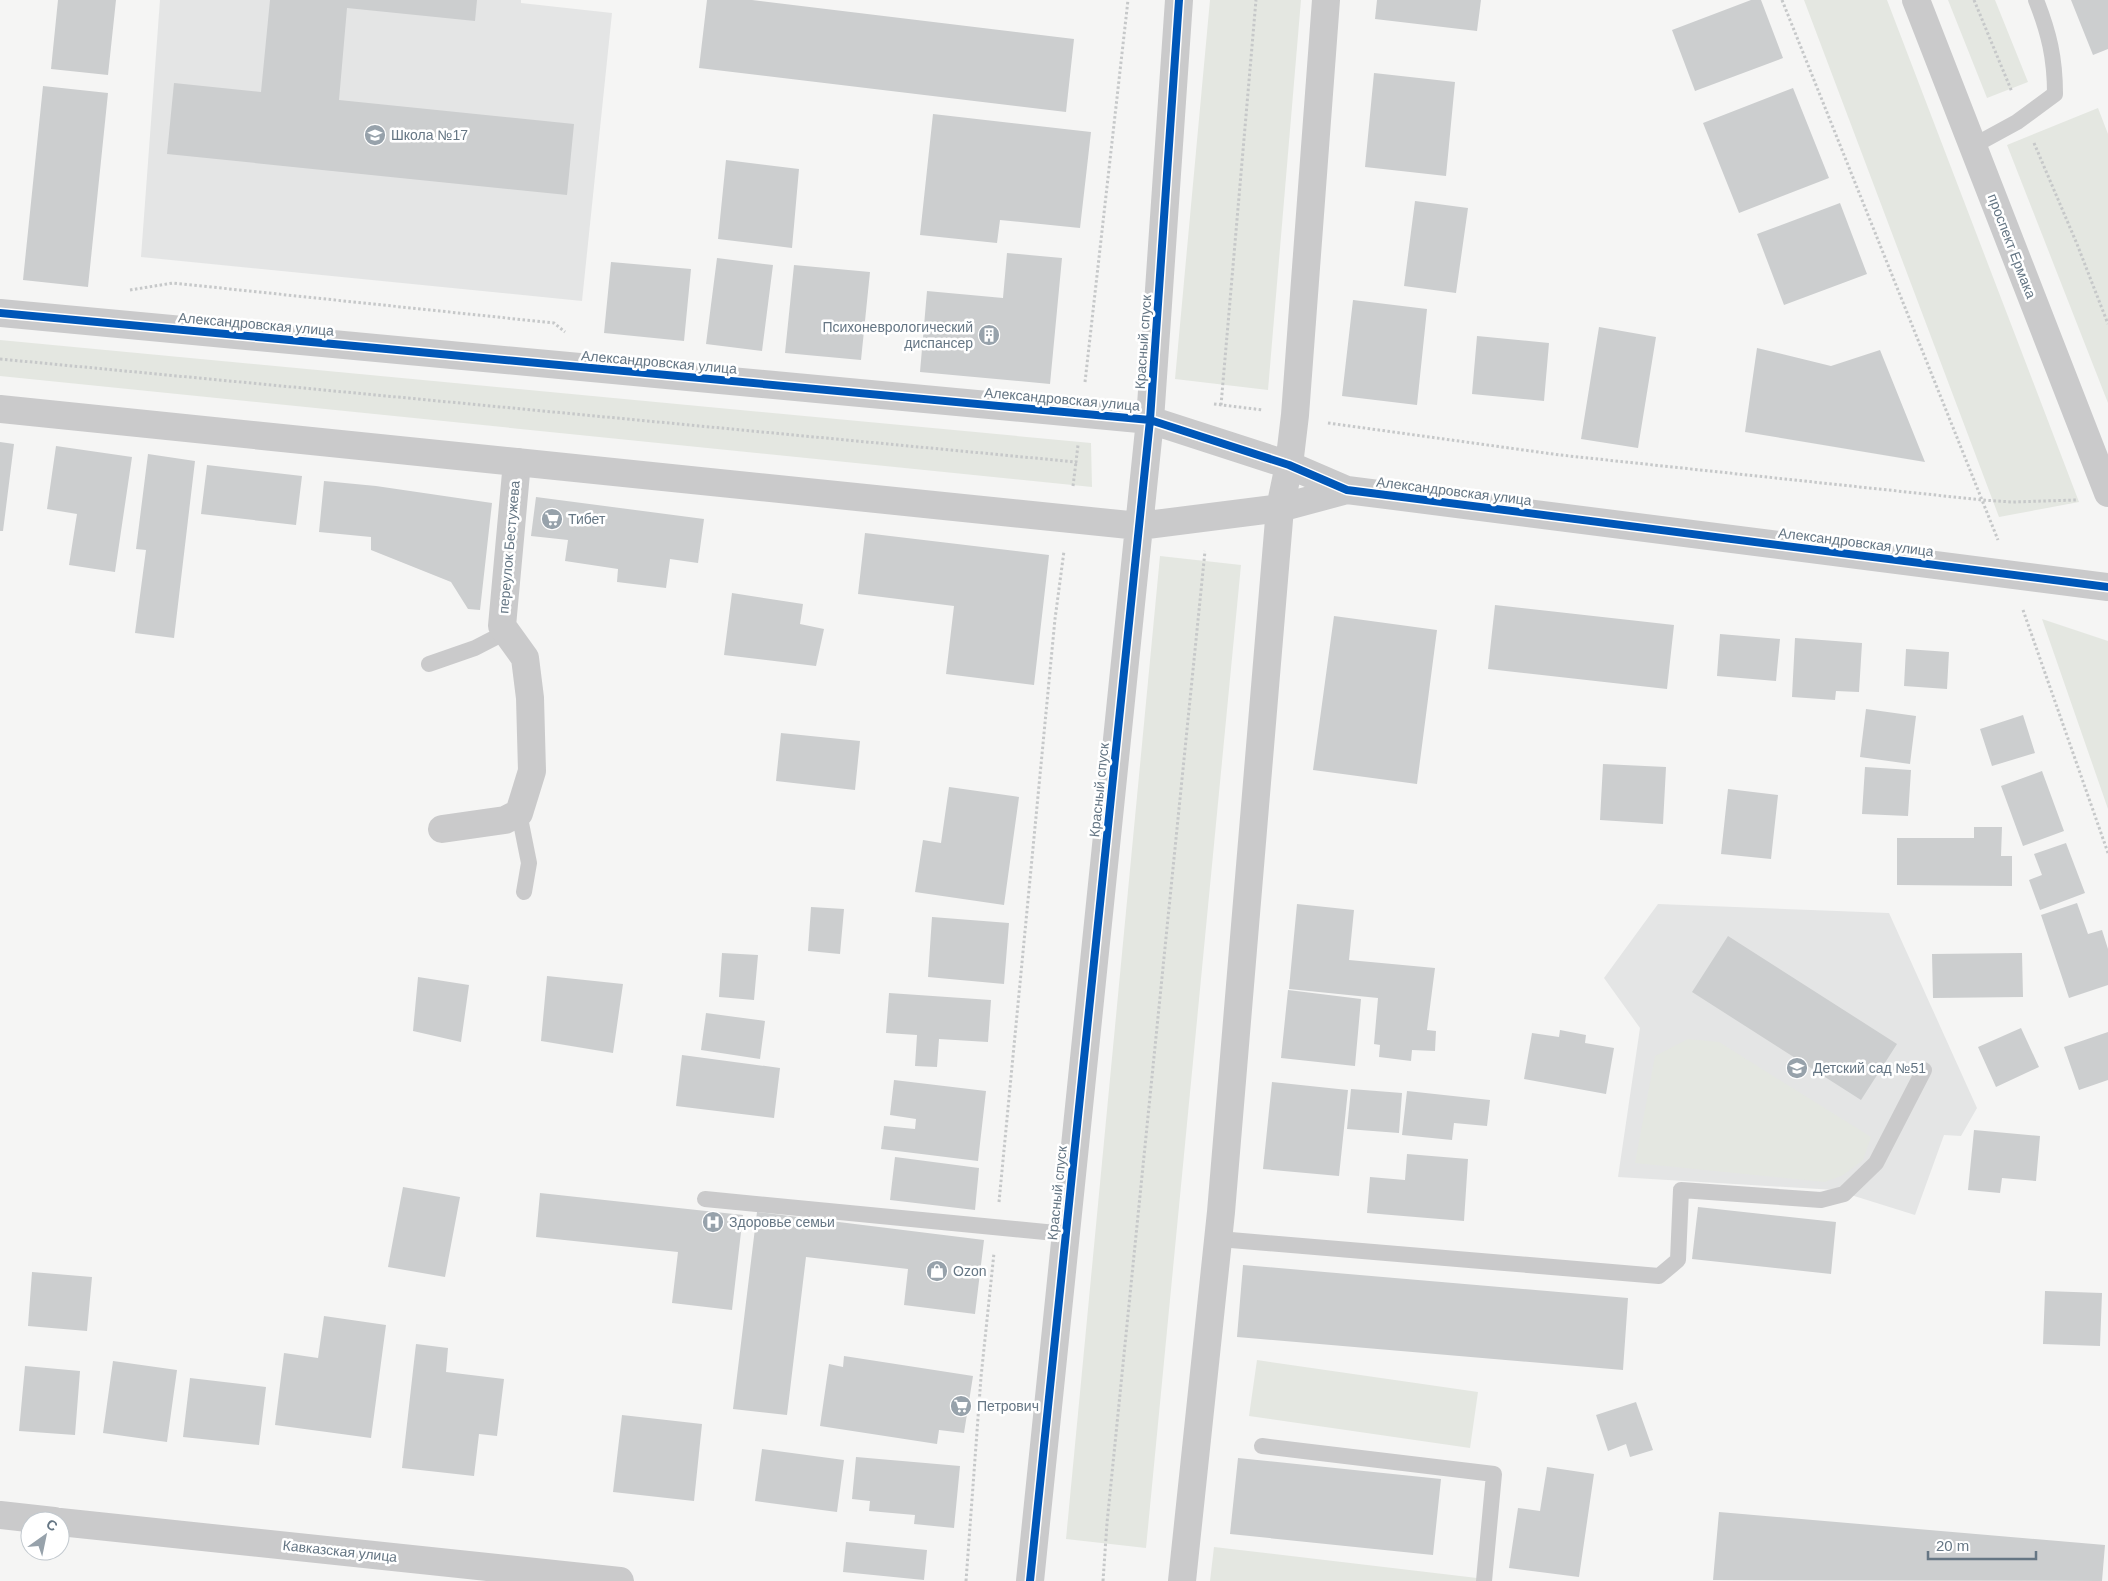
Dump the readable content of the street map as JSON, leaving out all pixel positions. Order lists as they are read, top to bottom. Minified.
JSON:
{"streets":{"street":["проспект Ермака","Александровская улица","Красный спуск","переулок Бестужева","Кавказская улица"]},"crossings":[["Александровская улица","Красный спуск"],["Александровская улица","переулок Бестужева"]],"places":{"school or university":["Школа №17","Детский сад №51"],"building":["Психоневрологический диспансер"],"supermarket":["Тибет","Петрович"],"hospital":["Здоровье семьи"],"shop":["Ozon"]},"scale_bar":"20 m","north":"top right"}
